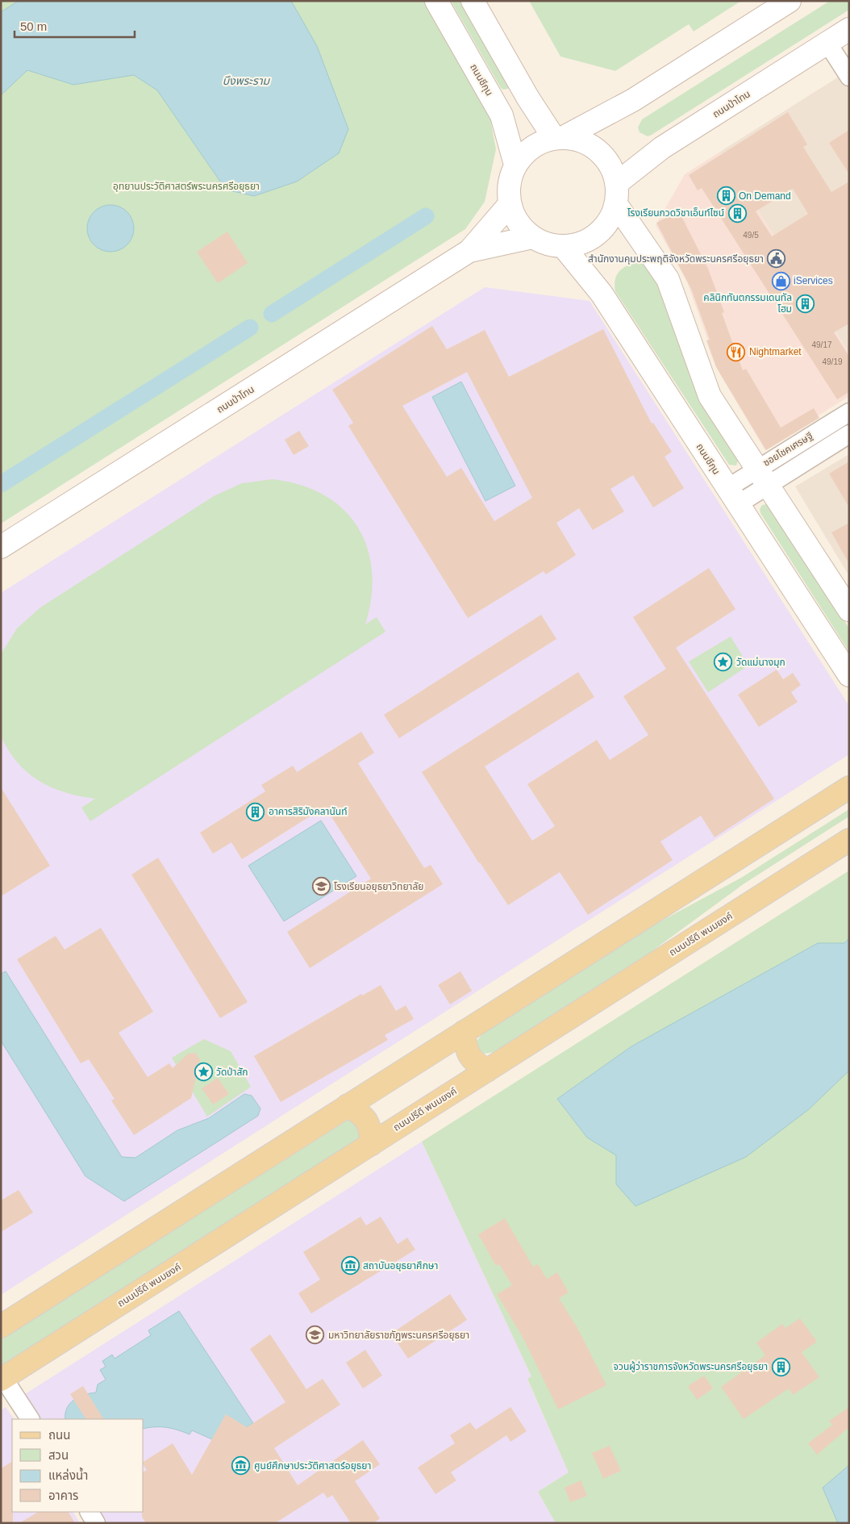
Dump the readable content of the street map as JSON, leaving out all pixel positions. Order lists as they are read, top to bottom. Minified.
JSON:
{"streets":{"main road":["ถนนชีกุน","ถนนป่าโทน","ถนนปรีดี พนมยงค์"],"street":["ซอยโชคเศรษฐี"]},"crossings":[["ถนนชีกุน","ถนนป่าโทน"],["ถนนชีกุน","ซอยโชคเศรษฐี"]],"water":["บึงพระราม"],"parks":["อุทยานประวัติศาสตร์พระนครศรีอยุธยา"],"places":{"building":["On Demand","โรงเรียนกวดวิชาเอ็นท์ไซน์","คลินิกทันตกรรมเดนทัล โฮม","อาคารสิริมังคลานันท์","จวนผู้ว่าราชการจังหวัดพระนครศรีอยุธยา"],"public building":["สำนักงานคุมประพฤติจังหวัดพระนครศรีอยุธยา"],"shop":["iServices"],"restaurant":["Nightmarket"],"place":["วัดแม่นางมุก","วัดป่าสัก"],"school or university":["โรงเรียนอยุธยาวิทยาลัย","มหาวิทยาลัยราชภัฏพระนครศรีอยุธยา"],"museum":["สถาบันอยุธยาศึกษา","ศูนย์ศึกษาประวัติศาสตร์อยุธยา"]},"house_numbers":["49/5","49/17","49/19"],"legend":["ถนน","สวน","แหล่งน้ำ","อาคาร"],"scale_bar":"50 m"}
